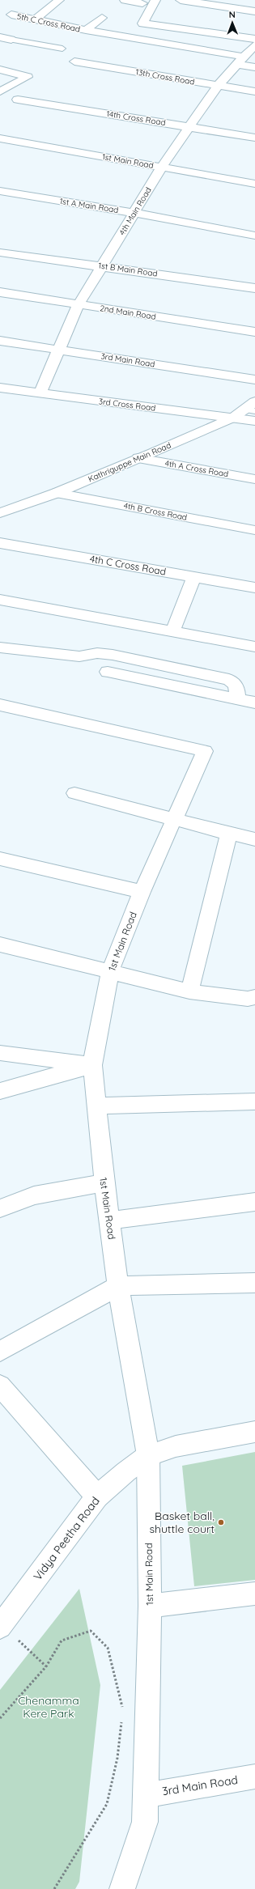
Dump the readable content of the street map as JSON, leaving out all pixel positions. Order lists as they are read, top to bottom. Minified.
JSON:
{"streets":{"street":["5th C Cross Road","13th Cross Road","14th Cross Road","1st Main Road","1st A Main Road","4th Main Road","1st B Main Road","2nd Main Road","3rd Main Road","3rd Cross Road","Kathriguppe Main Road","4th A Cross Road","4th B Cross Road","4th C Cross Road","Vidya Peetha Road"]},"crossings":[["5th C Cross Road","4th Main Road"],["13th Cross Road","4th Main Road"],["14th Cross Road","4th Main Road"],["1st Main Road","4th Main Road"],["1st Main Road","3rd Main Road"],["1st Main Road","Vidya Peetha Road"],["1st A Main Road","4th Main Road"],["4th Main Road","1st B Main Road"],["4th Main Road","2nd Main Road"],["4th Main Road","3rd Main Road"],["4th Main Road","3rd Cross Road"],["3rd Cross Road","Kathriguppe Main Road"],["Kathriguppe Main Road","4th A Cross Road"],["Kathriguppe Main Road","4th B Cross Road"]],"parks":["Chenamma Kere Park"],"places":["Basket ball, shuttle court"],"north":"top"}
